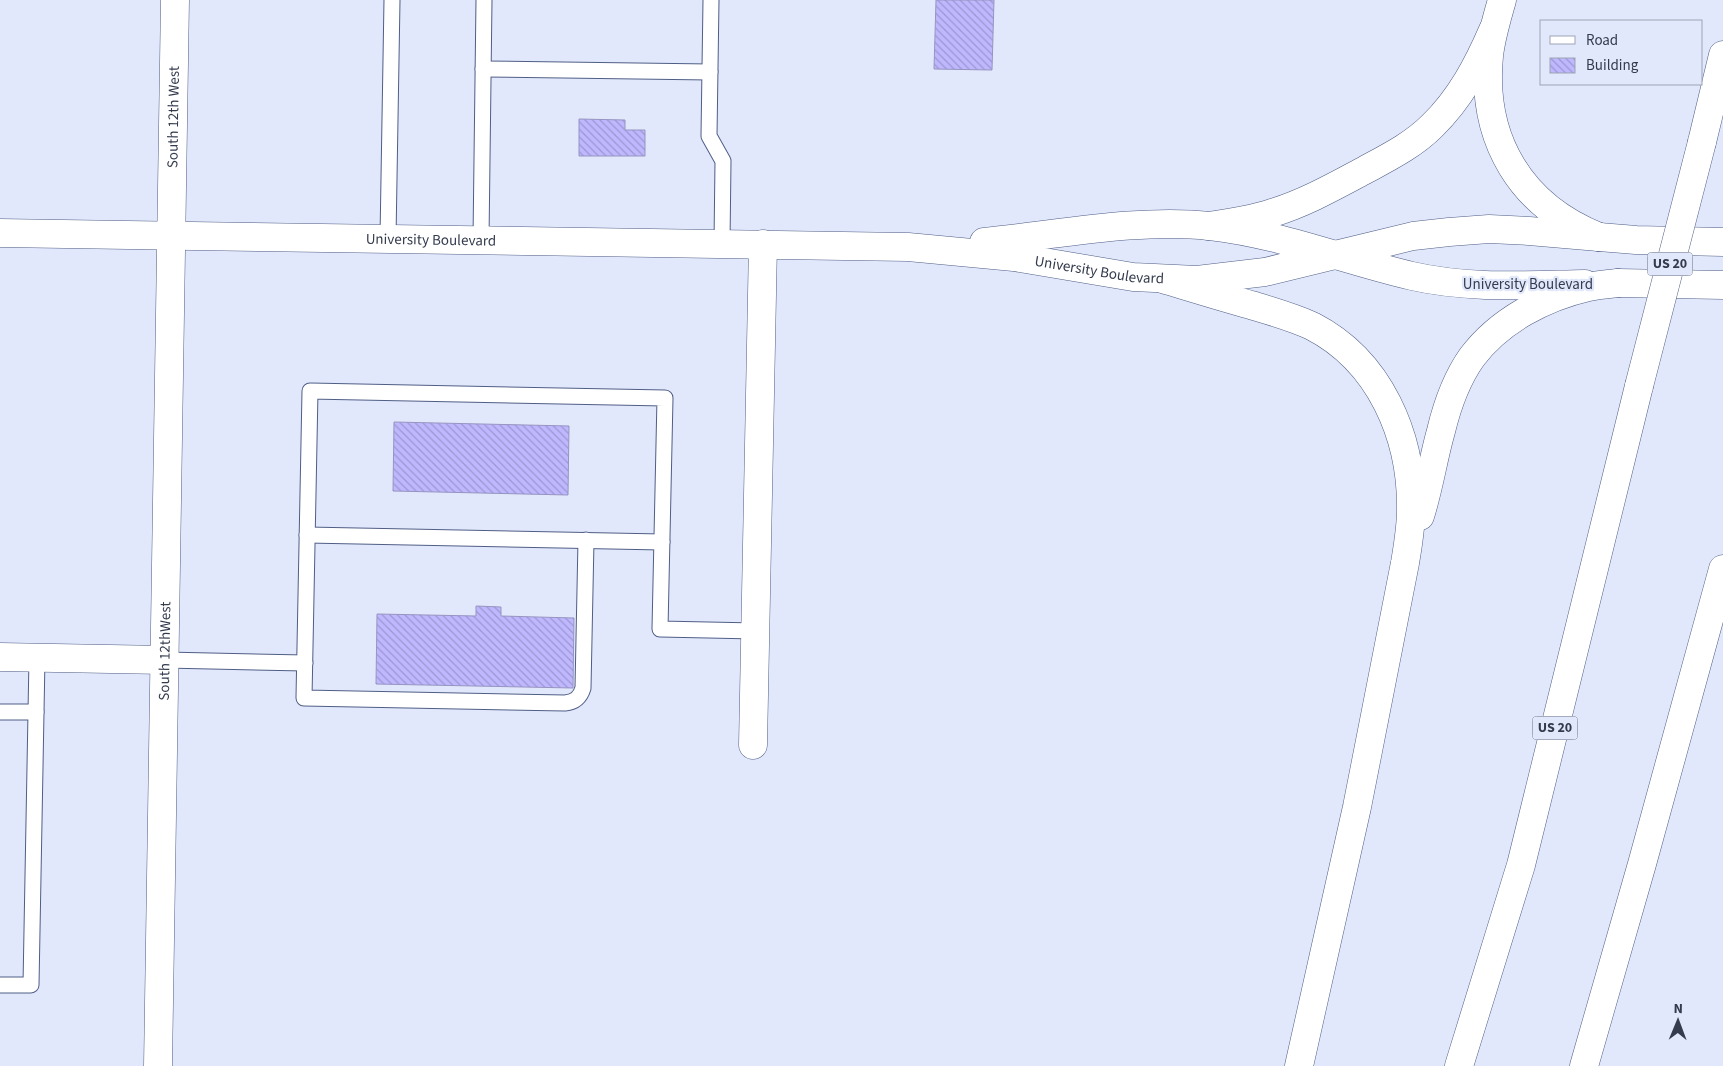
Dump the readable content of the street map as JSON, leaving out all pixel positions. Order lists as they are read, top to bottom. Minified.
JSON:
{"streets":{"main road":["South 12th West","University Boulevard","US 20","South 12thWest"]},"crossings":[["South 12th West","University Boulevard"],["South 12th West","South 12thWest"],["University Boulevard","South 12thWest"]],"legend":["Road","Building"],"north":"top"}
